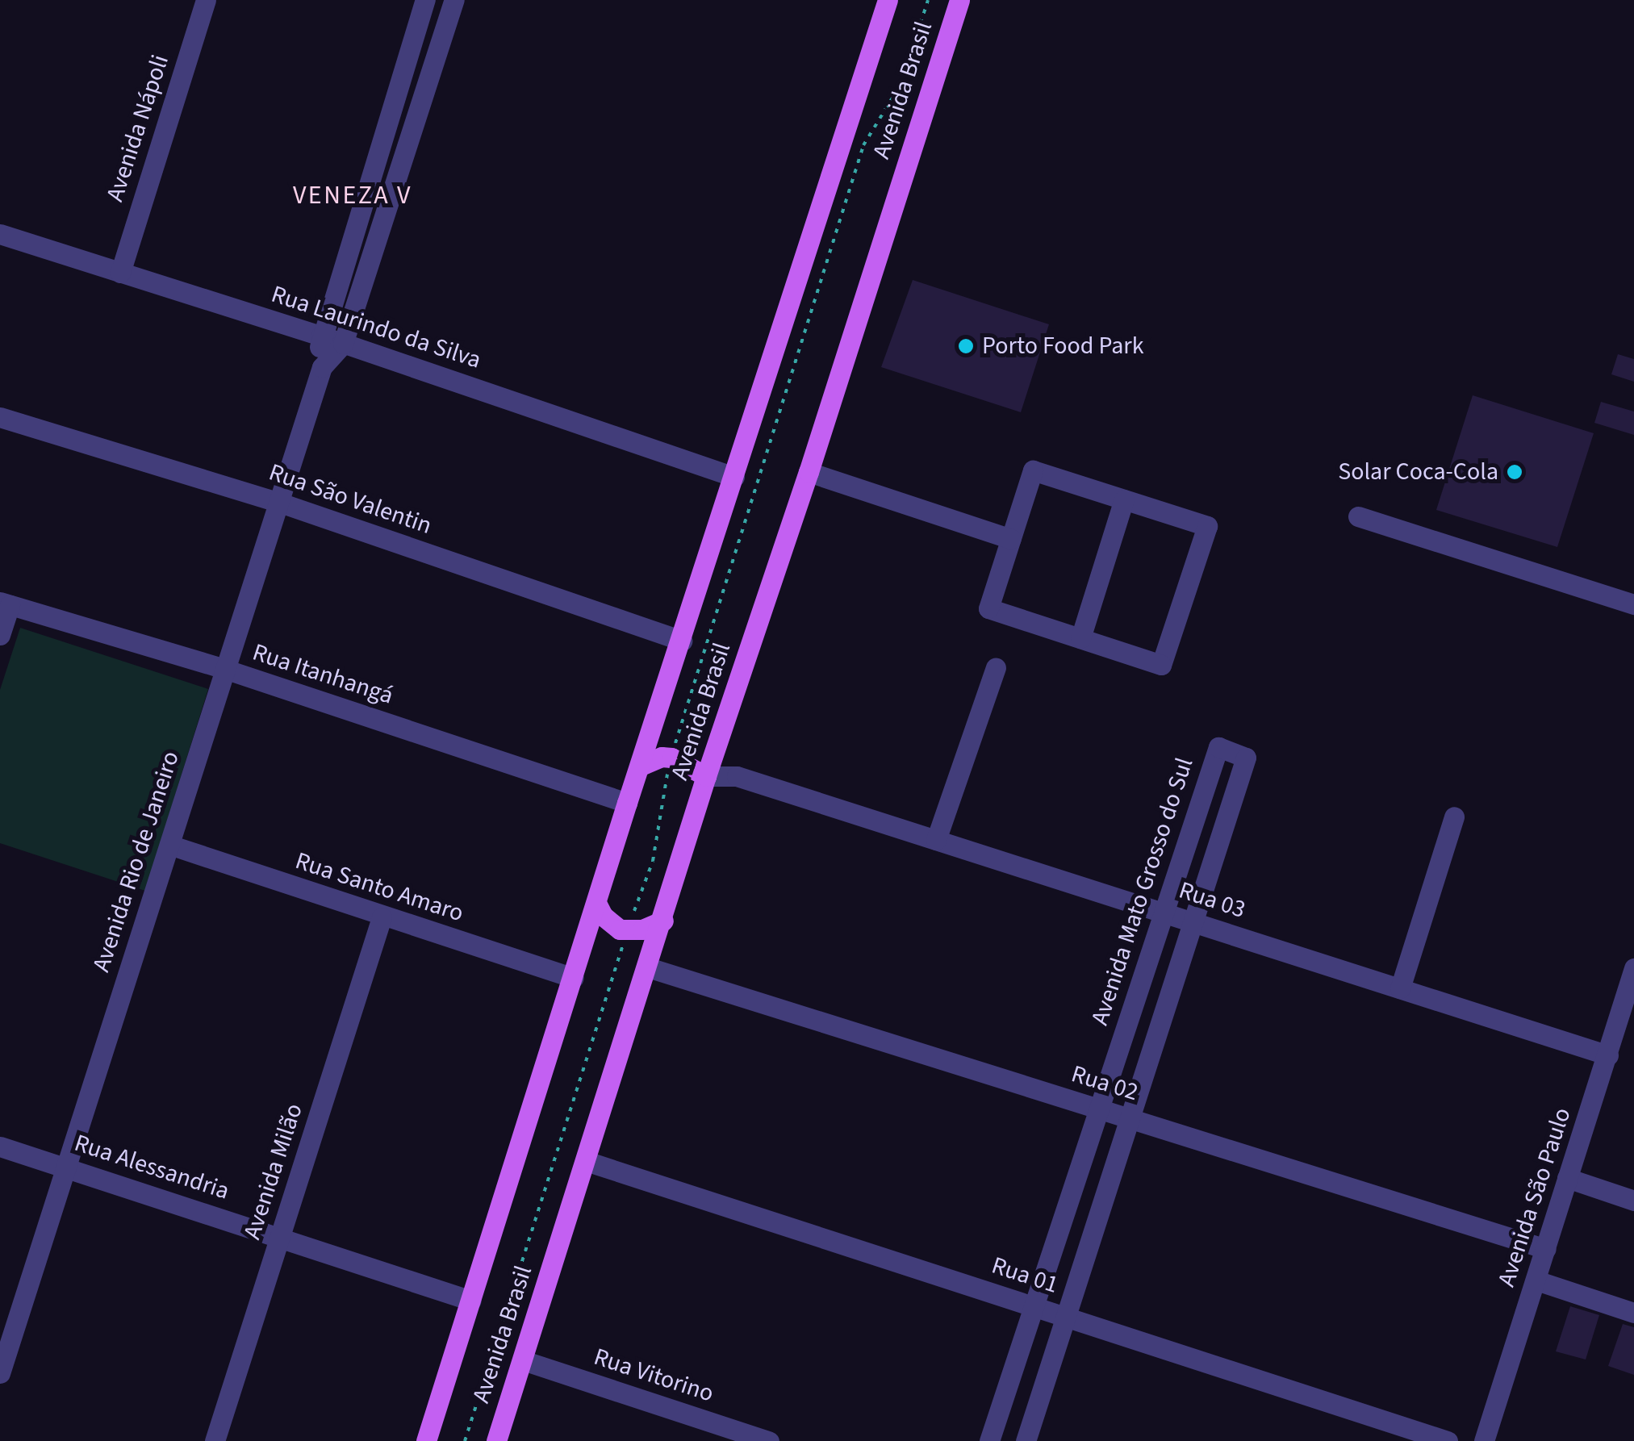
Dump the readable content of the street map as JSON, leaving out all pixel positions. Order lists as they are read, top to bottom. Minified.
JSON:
{"streets":{"main road":["Avenida Brasil"],"street":["Avenida Nápoli","Rua Laurindo da Silva","Rua São Valentin","Rua Itanhangá","Avenida Rio de Janeiro","Rua Santo Amaro","Avenida Mato Grosso do Sul","Rua 03","Rua 02","Rua Alessandria","Avenida Milão","Avenida São Paulo","Rua 01","Rua Vitorino"]},"crossings":[["Avenida Brasil","Rua Laurindo da Silva"],["Avenida Brasil","Rua São Valentin"],["Avenida Brasil","Rua Itanhangá"],["Avenida Brasil","Rua Santo Amaro"],["Avenida Brasil","Rua 03"],["Avenida Brasil","Rua 02"],["Avenida Brasil","Rua Alessandria"],["Avenida Brasil","Rua 01"],["Avenida Brasil","Rua Vitorino"],["Avenida Nápoli","Rua Laurindo da Silva"],["Rua Laurindo da Silva","Avenida Rio de Janeiro"],["Rua São Valentin","Avenida Rio de Janeiro"],["Rua Itanhangá","Avenida Rio de Janeiro"],["Avenida Rio de Janeiro","Rua Santo Amaro"],["Avenida Rio de Janeiro","Rua Alessandria"],["Rua Santo Amaro","Avenida Milão"],["Avenida Mato Grosso do Sul","Rua 03"],["Avenida Mato Grosso do Sul","Rua 02"],["Avenida Mato Grosso do Sul","Rua 01"],["Rua 03","Avenida São Paulo"],["Rua 02","Avenida São Paulo"],["Rua Alessandria","Avenida Milão"]],"districts":["VENEZA V"],"places":["Porto Food Park","Solar Coca-Cola"]}
